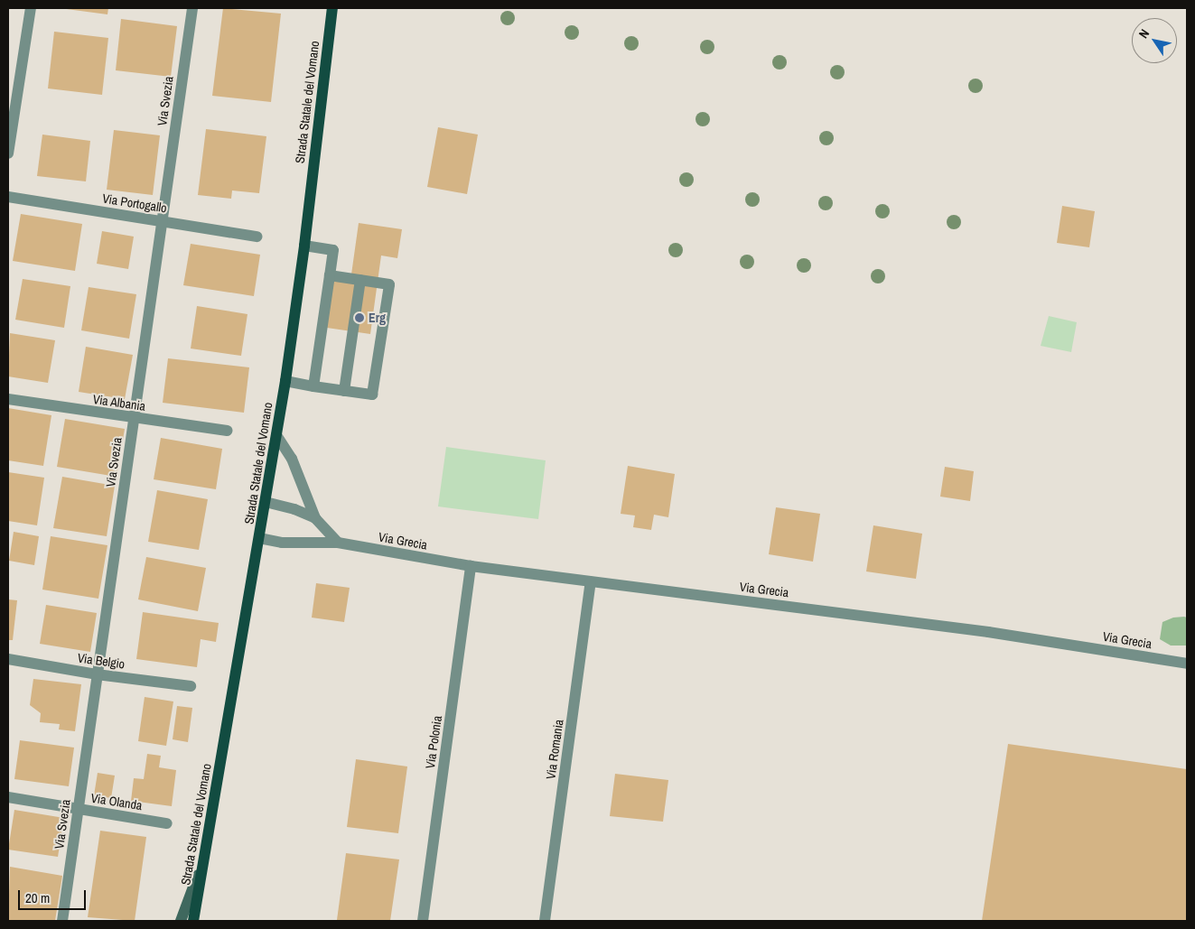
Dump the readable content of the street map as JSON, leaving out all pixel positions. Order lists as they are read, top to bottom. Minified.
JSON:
{"streets":{"main road":["Strada Statale del Vomano"],"street":["Via Svezia","Via Portogallo","Via Albania","Via Grecia","Via Belgio","Via Polonia","Via Romania","Via Olanda"]},"crossings":[["Via Svezia","Via Portogallo"],["Via Svezia","Via Albania"],["Via Svezia","Via Belgio"],["Via Svezia","Via Olanda"],["Strada Statale del Vomano","Via Grecia"],["Via Grecia","Via Polonia"],["Via Grecia","Via Romania"]],"places":["Erg"],"scale_bar":"20 m","north":"top left"}
